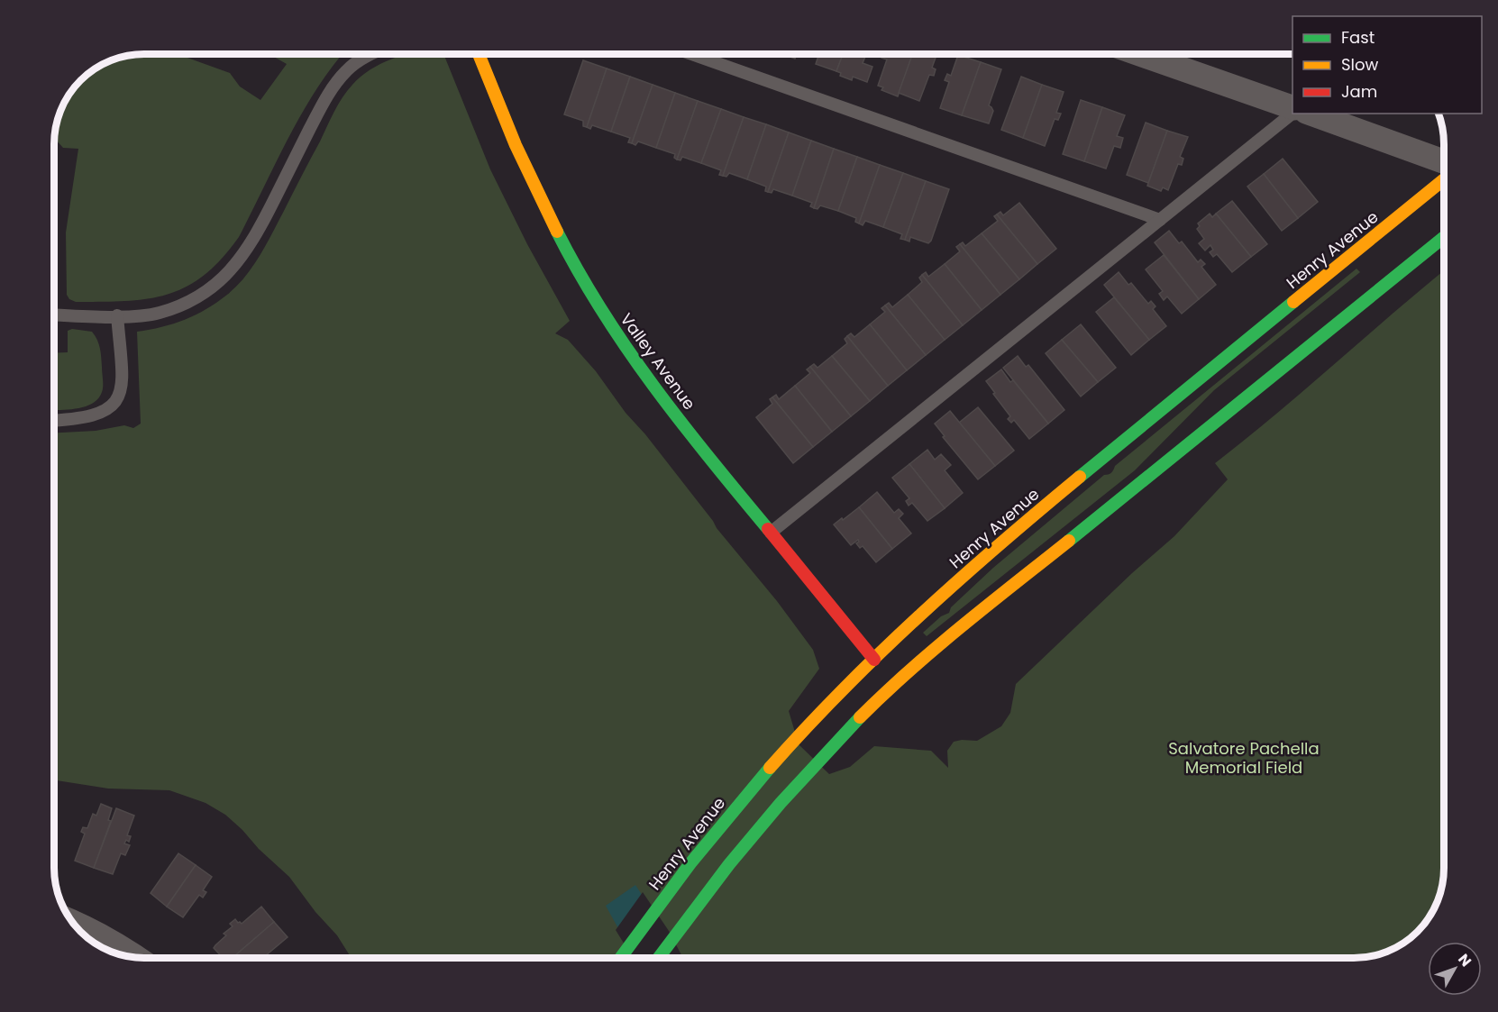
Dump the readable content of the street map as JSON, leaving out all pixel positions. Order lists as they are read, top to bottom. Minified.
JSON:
{"streets":{"main road":["Henry Avenue","Valley Avenue"]},"crossings":[["Henry Avenue","Valley Avenue"]],"parks":["Salvatore Pachella Memorial Field"],"legend":["Fast","Slow","Jam"],"north":"top right"}
